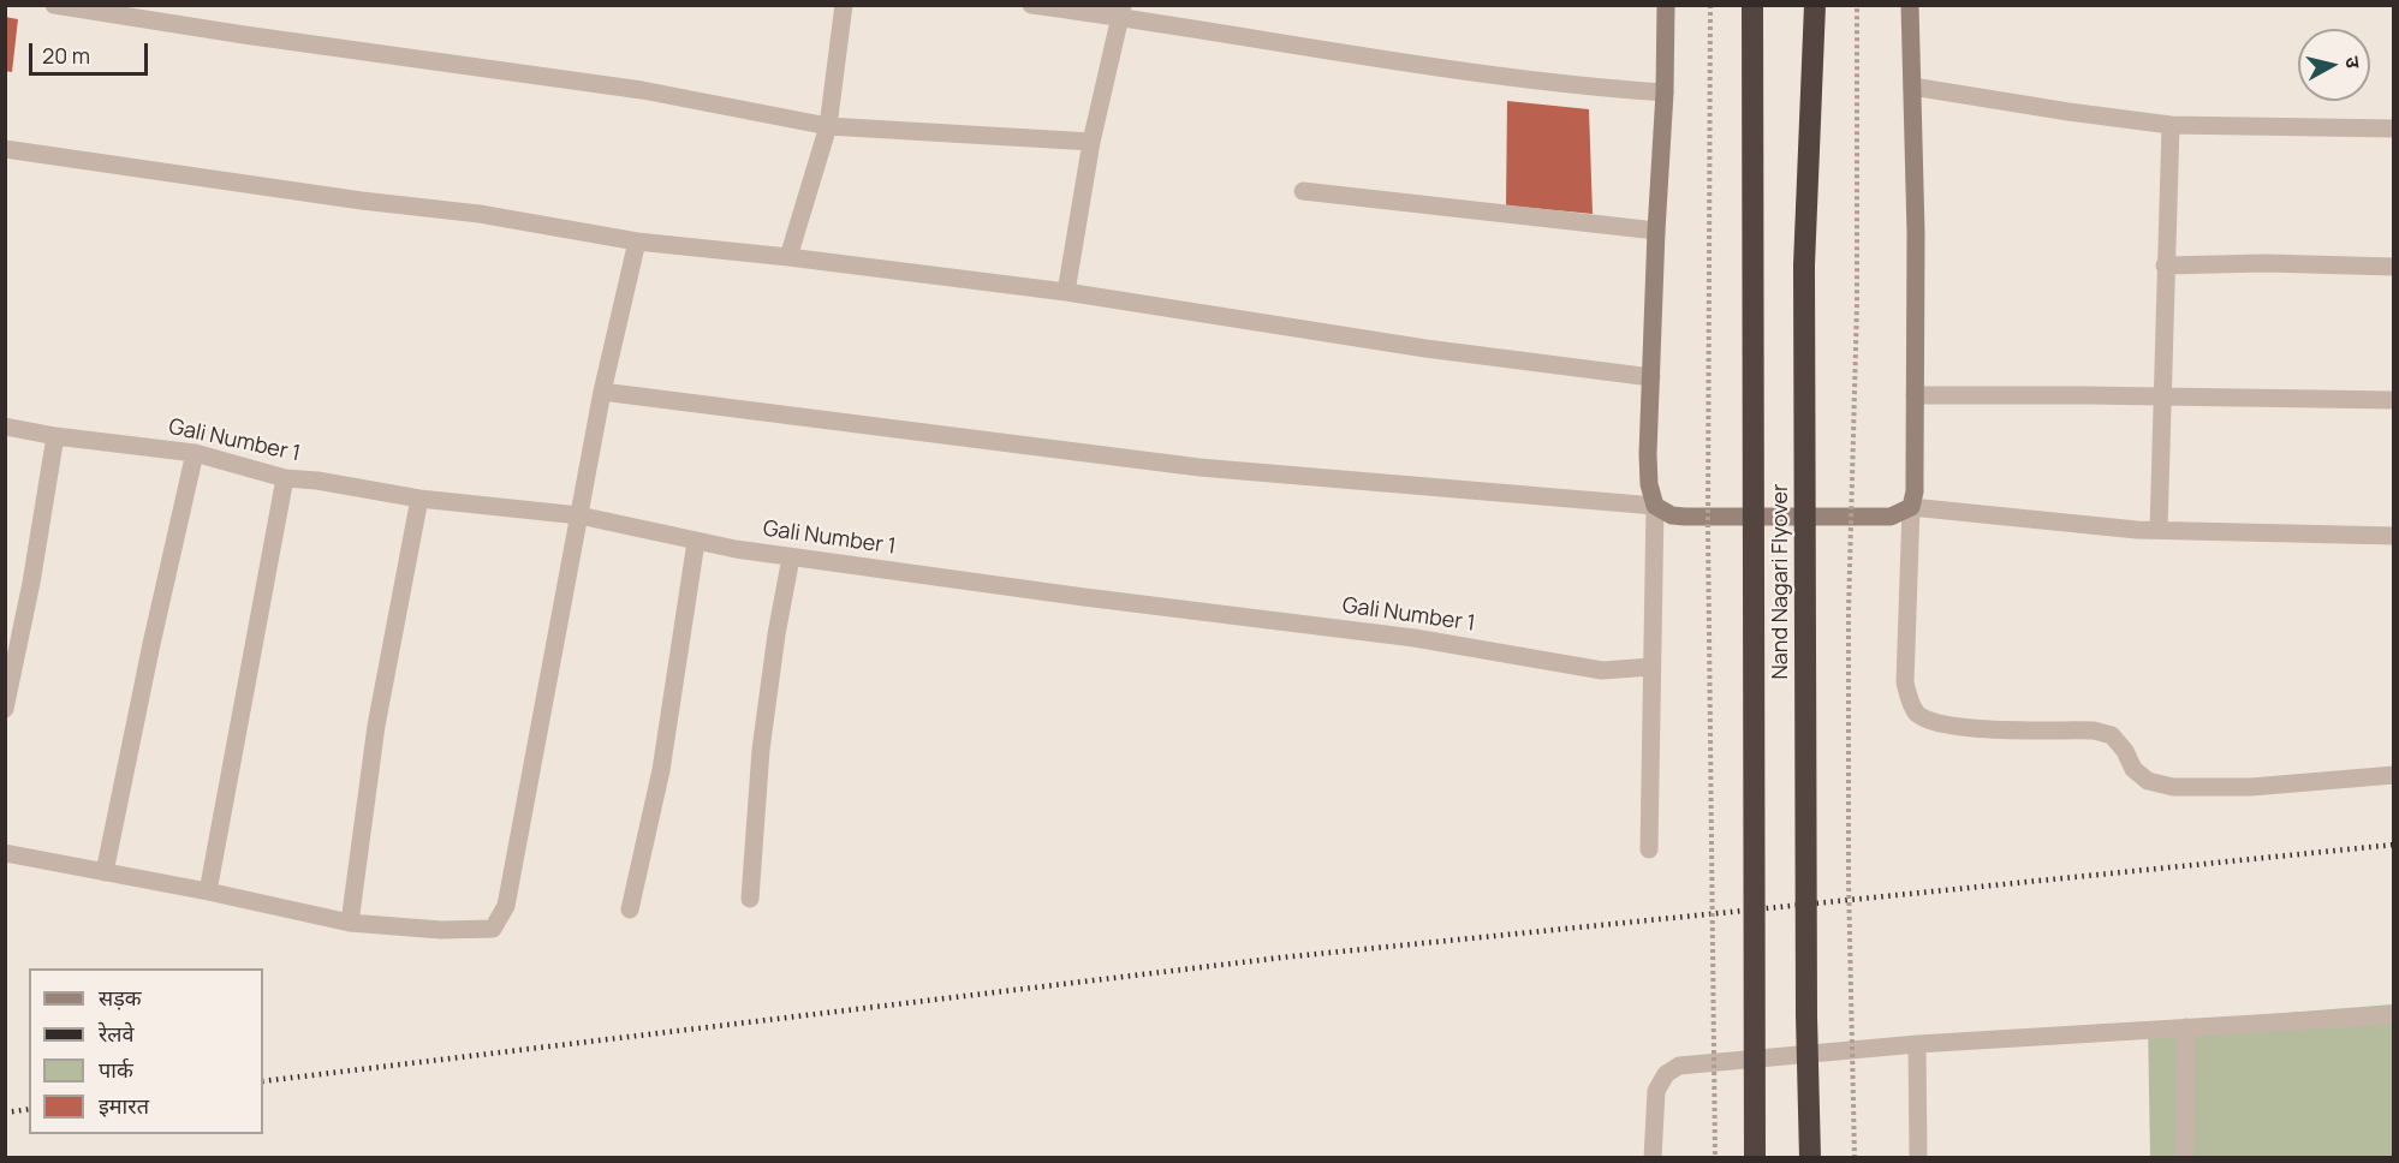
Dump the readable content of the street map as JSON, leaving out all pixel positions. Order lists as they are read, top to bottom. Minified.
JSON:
{"streets":{"highway":["Nand Nagari Flyover"],"street":["Gali Number 1"]},"legend":["सड़क","रेलवे","पार्क","इमारत"],"scale_bar":"20 m","north":"right"}
